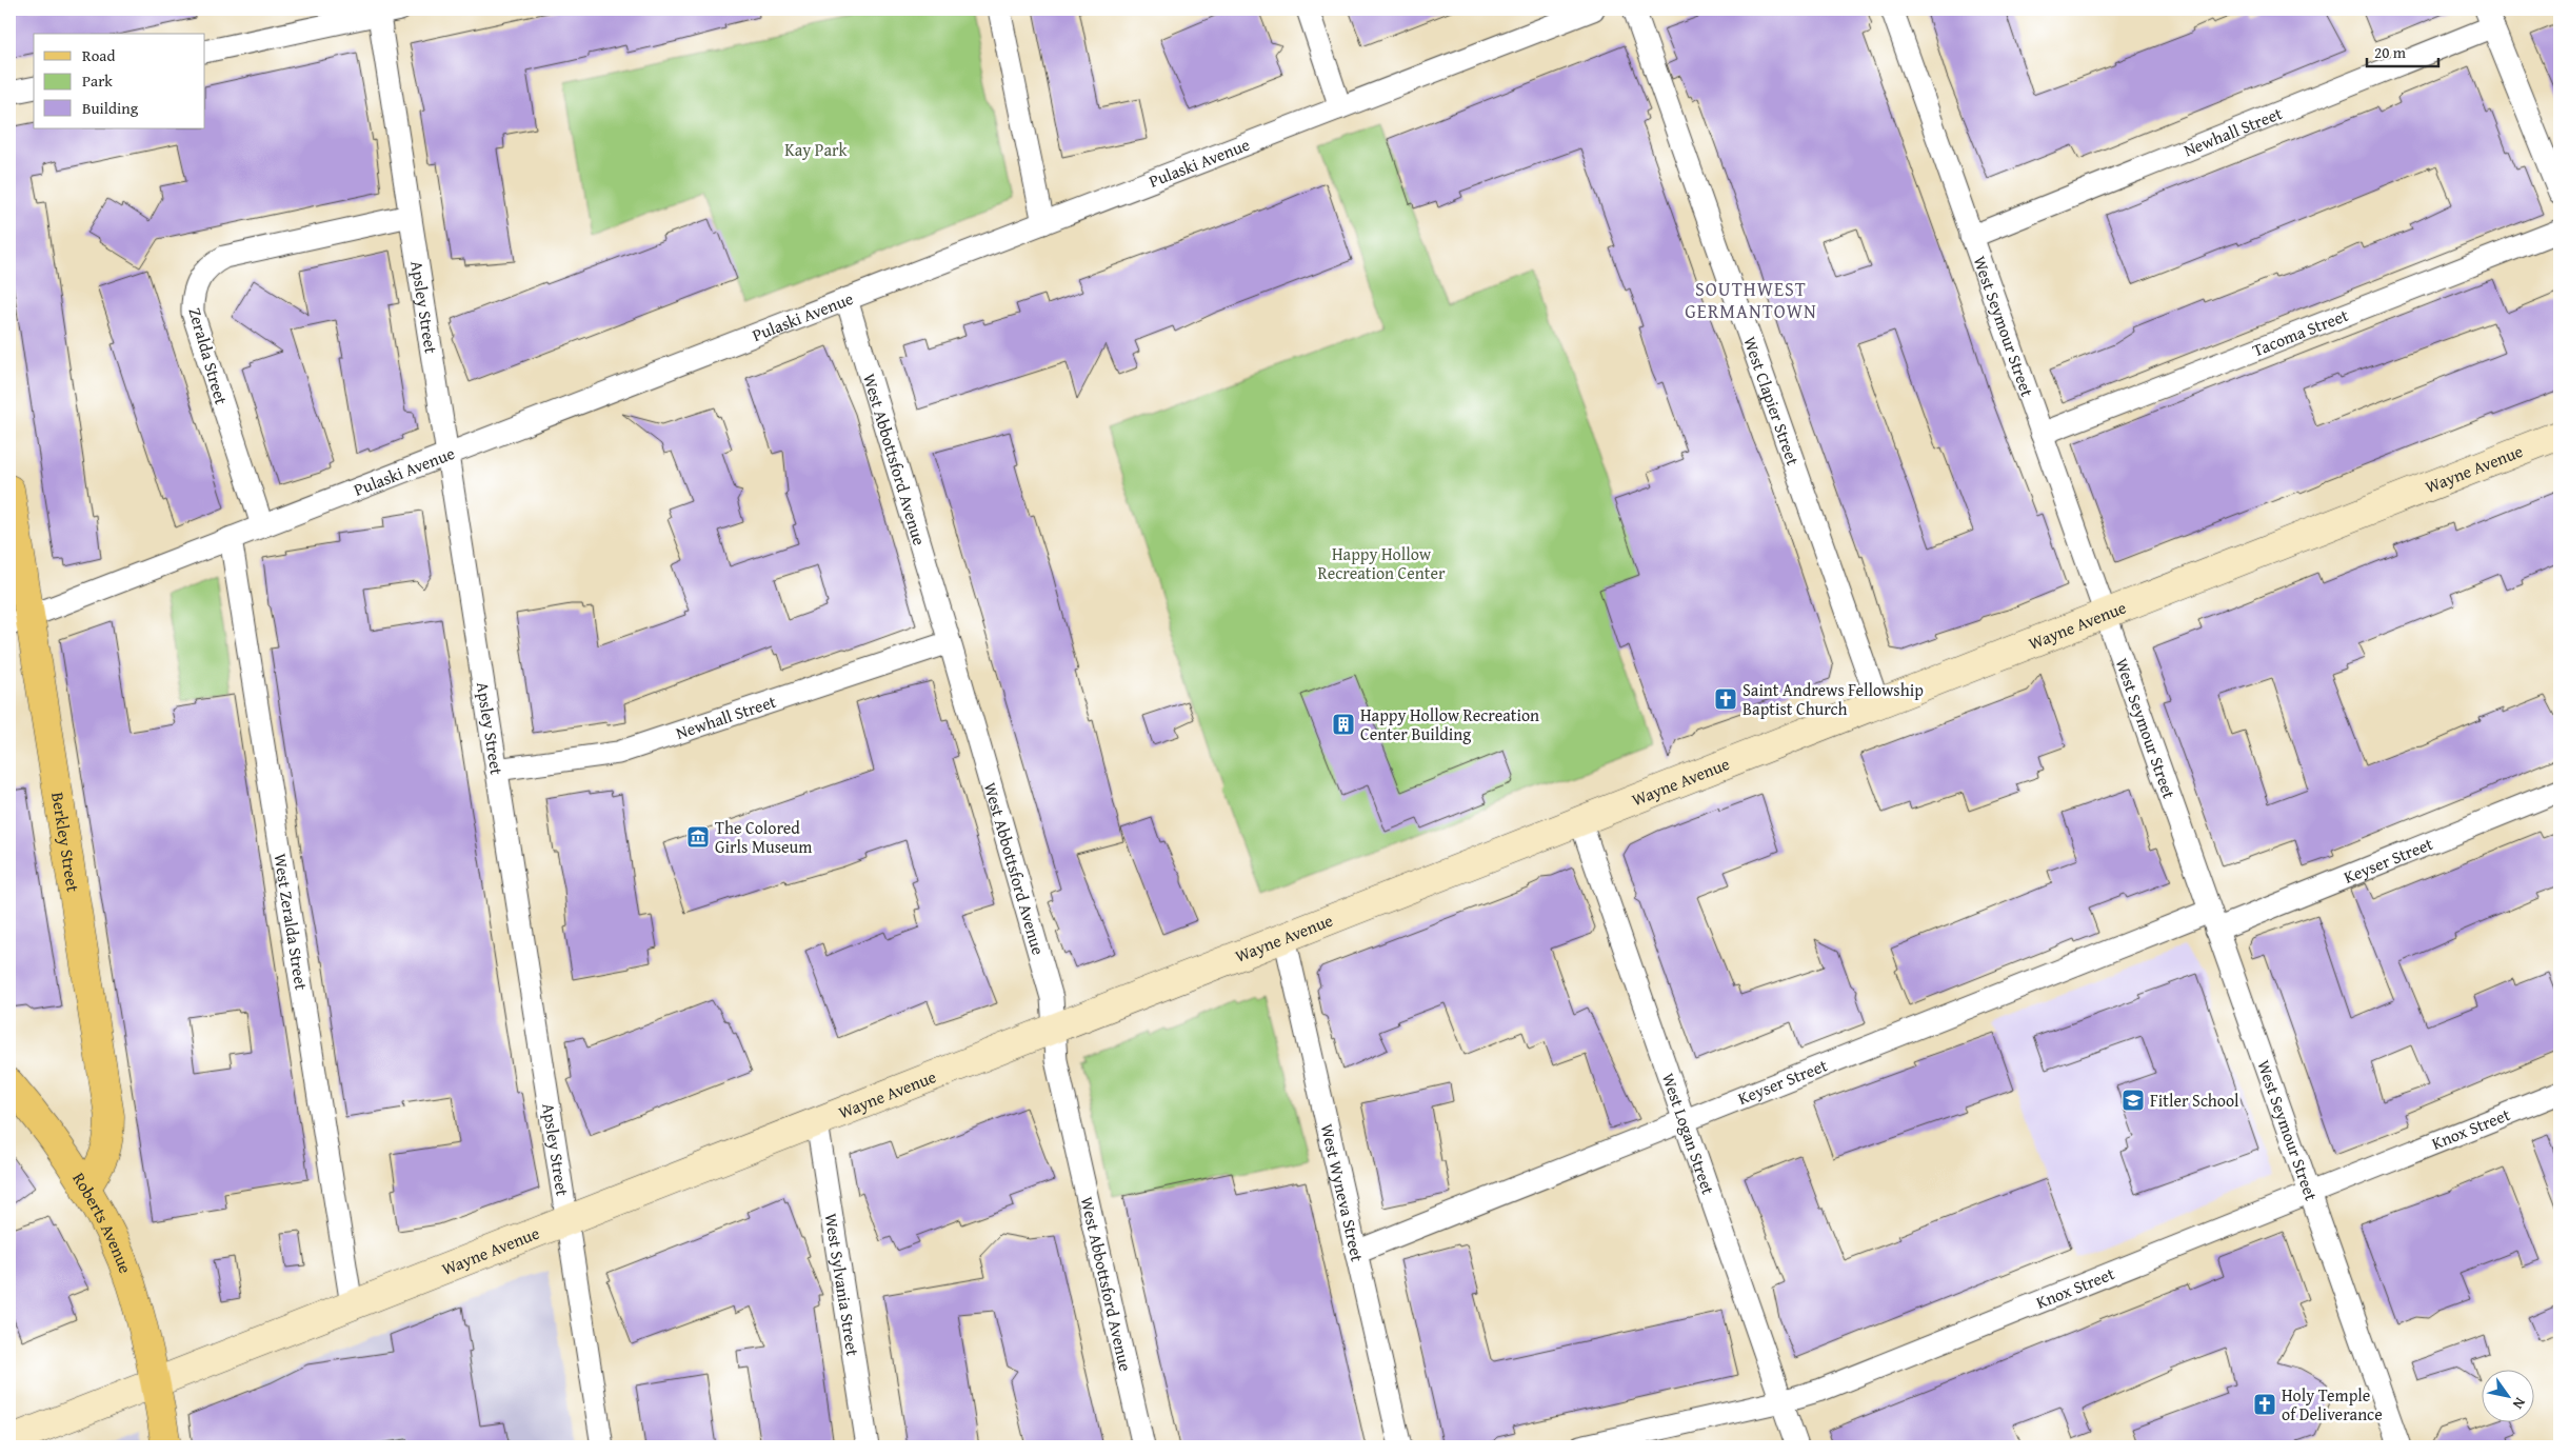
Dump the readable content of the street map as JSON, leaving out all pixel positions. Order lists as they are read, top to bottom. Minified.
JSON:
{"streets":{"main road":["Wayne Avenue","Berkley Street","Roberts Avenue"],"street":["Newhall Street","Pulaski Avenue","Apsley Street","West Seymour Street","Tacoma Street","Zeralda Street","West Clapier Street","West Abbottsford Avenue","Keyser Street","West Zeralda Street","Knox Street","West Logan Street","West Wyneva Street","West Sylvania Street"]},"crossings":[["Newhall Street","Apsley Street"],["Newhall Street","West Seymour Street"],["Newhall Street","West Abbottsford Avenue"],["Pulaski Avenue","Apsley Street"],["Pulaski Avenue","Zeralda Street"],["Pulaski Avenue","West Abbottsford Avenue"],["Pulaski Avenue","Berkley Street"],["Pulaski Avenue","West Zeralda Street"],["Apsley Street","Zeralda Street"],["Apsley Street","Wayne Avenue"],["West Seymour Street","Tacoma Street"],["West Seymour Street","Wayne Avenue"],["West Seymour Street","Keyser Street"],["West Seymour Street","Knox Street"],["West Clapier Street","Wayne Avenue"],["West Abbottsford Avenue","Wayne Avenue"],["Wayne Avenue","West Zeralda Street"],["Wayne Avenue","West Logan Street"],["Wayne Avenue","West Wyneva Street"],["Wayne Avenue","Roberts Avenue"],["Wayne Avenue","West Sylvania Street"],["Berkley Street","Roberts Avenue"],["Keyser Street","West Logan Street"],["Keyser Street","West Wyneva Street"],["Knox Street","West Logan Street"]],"districts":["SOUTHWEST GERMANTOWN"],"parks":["Kay Park","Happy Hollow Recreation Center"],"places":{"church":["Saint Andrews Fellowship Baptist Church","Holy Temple of Deliverance"],"building":["Happy Hollow Recreation Center Building"],"museum":["The Colored Girls Museum"],"school or university":["Fitler School"]},"legend":["Road","Park","Building"],"scale_bar":"20 m","north":"bottom right"}
